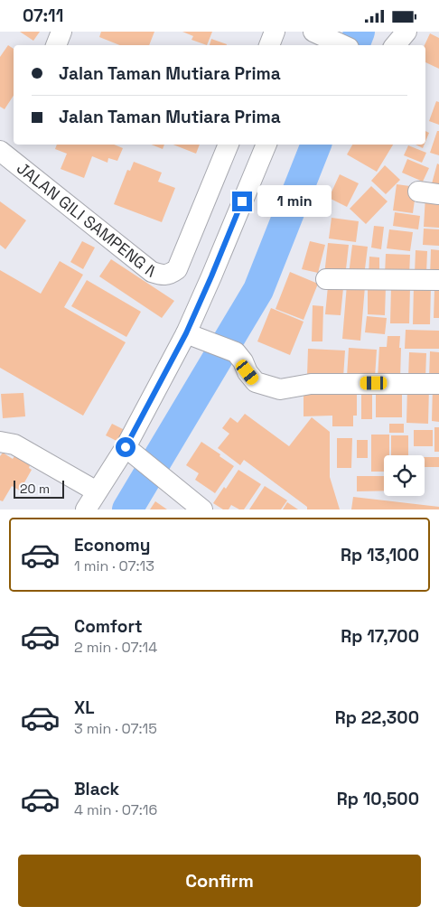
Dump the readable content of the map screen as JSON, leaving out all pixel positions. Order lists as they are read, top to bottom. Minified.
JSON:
{"streets":{"street":["JALAN GILI SAMPENG II"]},"scale_bar":"20 m","page":{"status":"07:11","banner":["Jalan Taman Mutiara Prima","Jalan Taman Mutiara Prima"],"bubble":"1 min","scale":"20 m","list":[{"name":"Economy","note":"1 min · 07:13","value":"Rp 13,100"},{"name":"Comfort","note":"2 min · 07:14","value":"Rp 17,700"},{"name":"XL","note":"3 min · 07:15","value":"Rp 22,300"},{"name":"Black","note":"4 min · 07:16","value":"Rp 10,500"}],"buttons":"Confirm"}}
